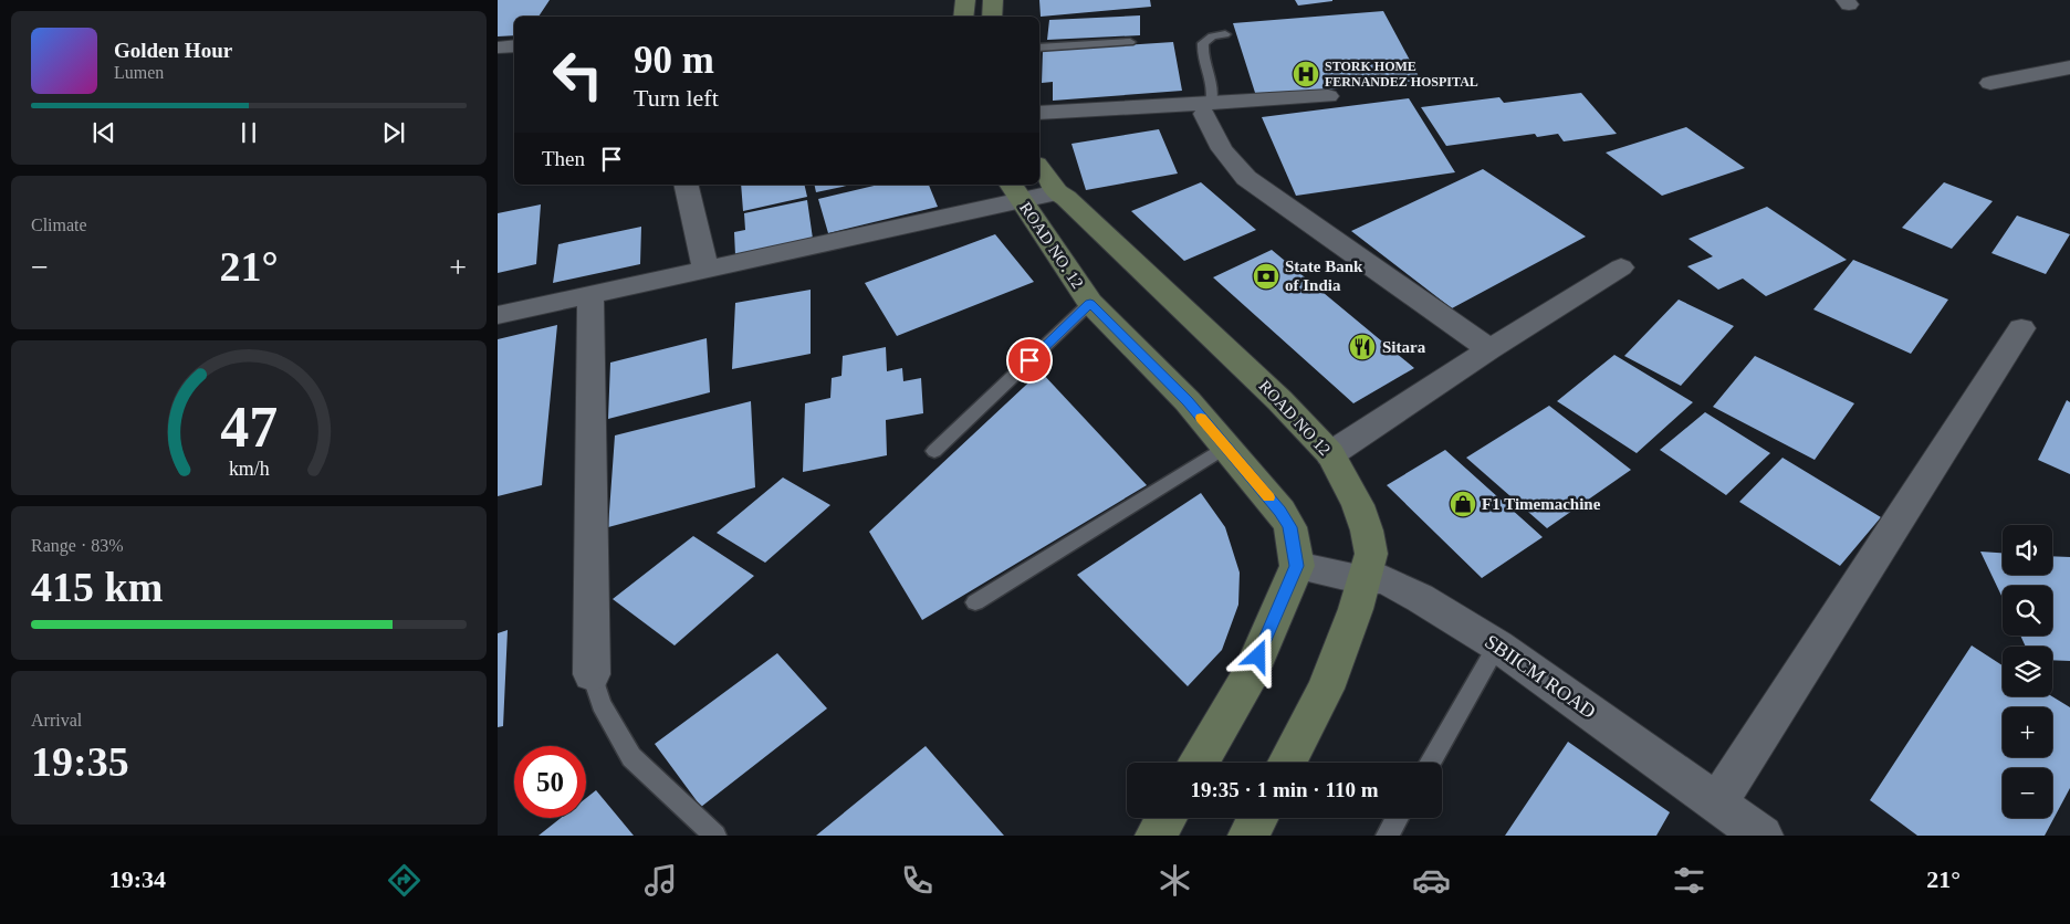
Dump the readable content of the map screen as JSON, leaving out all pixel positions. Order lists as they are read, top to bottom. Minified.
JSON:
{"streets":{"main road":["ROAD NO. 12","ROAD NO 12"],"street":["SBIICM ROAD"]},"crossings":[["ROAD NO. 12","SBIICM ROAD"],["ROAD NO 12","SBIICM ROAD"]],"places":{"hospital":["STORK HOME FERNANDEZ HOSPITAL"],"bank":["State Bank of India"],"restaurant":["Sitara"],"shop":["F1 Timemachine"]},"page":{"turn":["90 m","Turn left"],"song":["Golden Hour","Lumen"],"then":"Then","tile":["Climate",["Range · 83%","415 km"],["Arrival","19:35"]],"heat":["−","21°","+"],"map_buttons":["+","−"],"limit":"50","trip":"19:35 · 1 min · 110 m","tabs":["19:34","21°"],"gauge":["47","km/h"]}}
